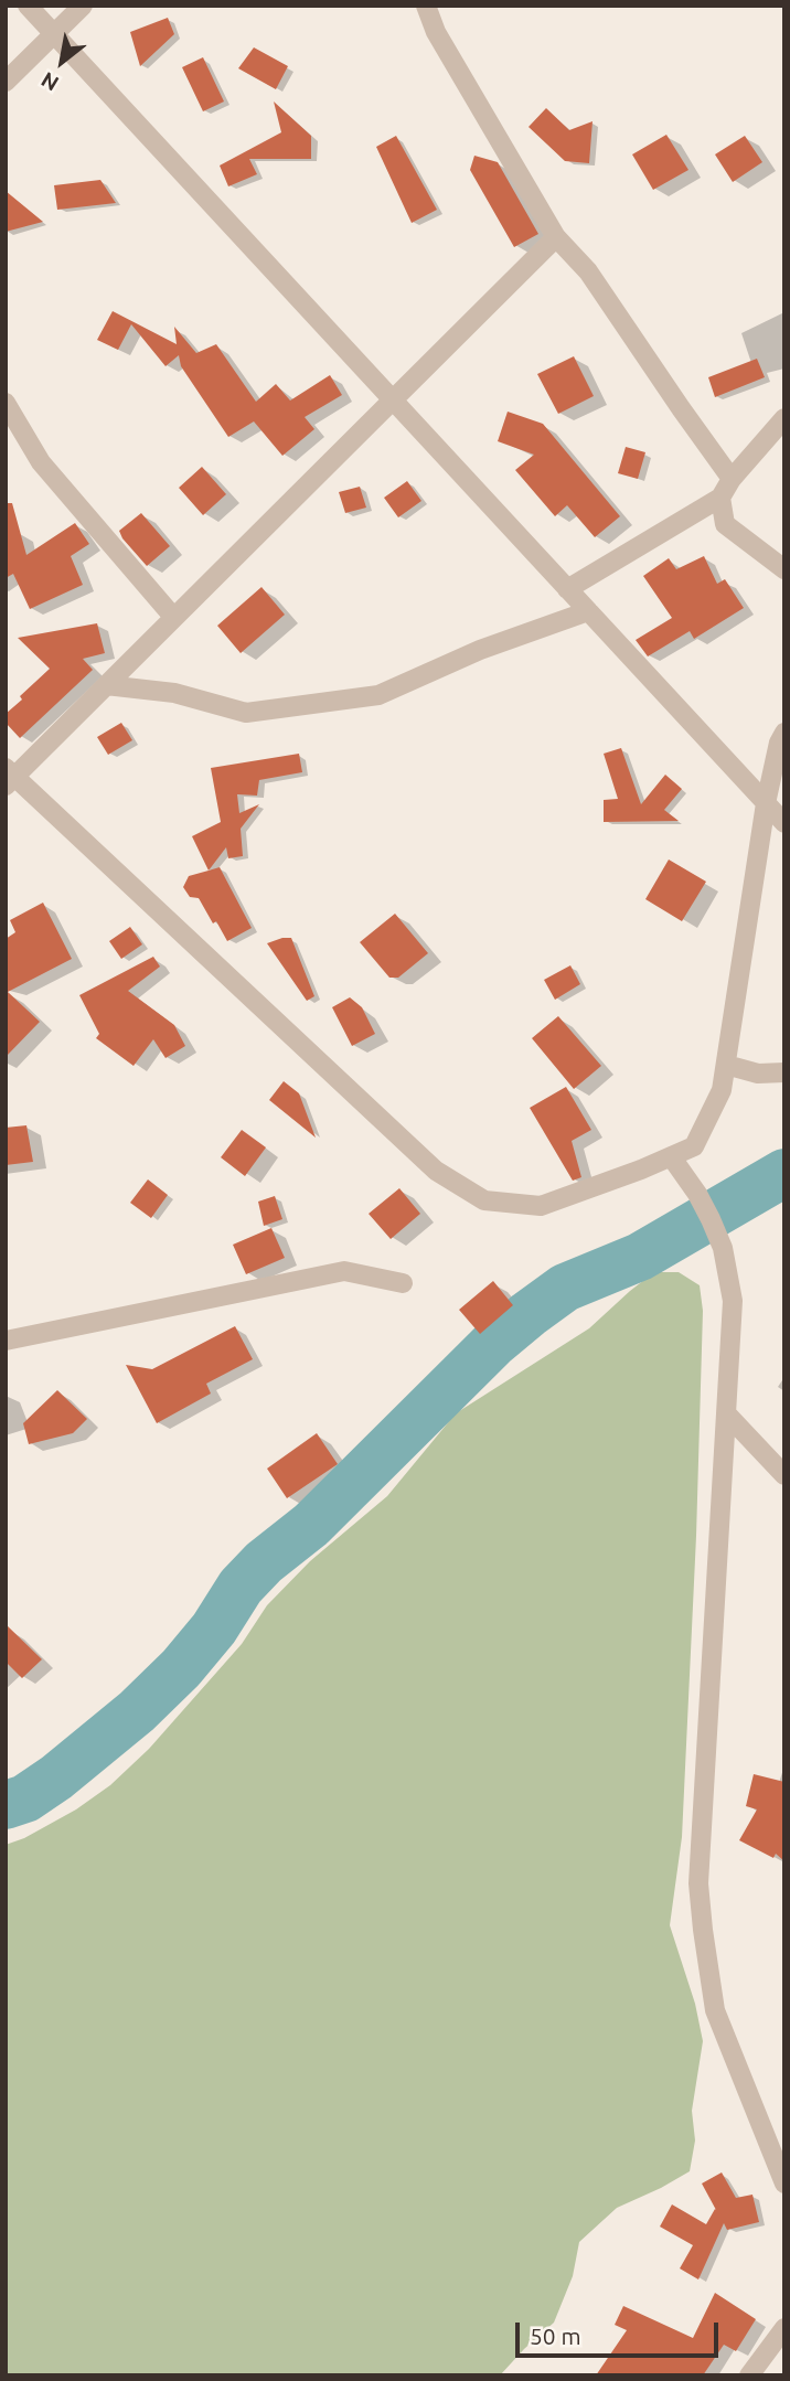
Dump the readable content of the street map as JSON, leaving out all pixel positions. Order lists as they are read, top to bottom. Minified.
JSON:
{"scale_bar":"50 m","north":"bottom left"}
